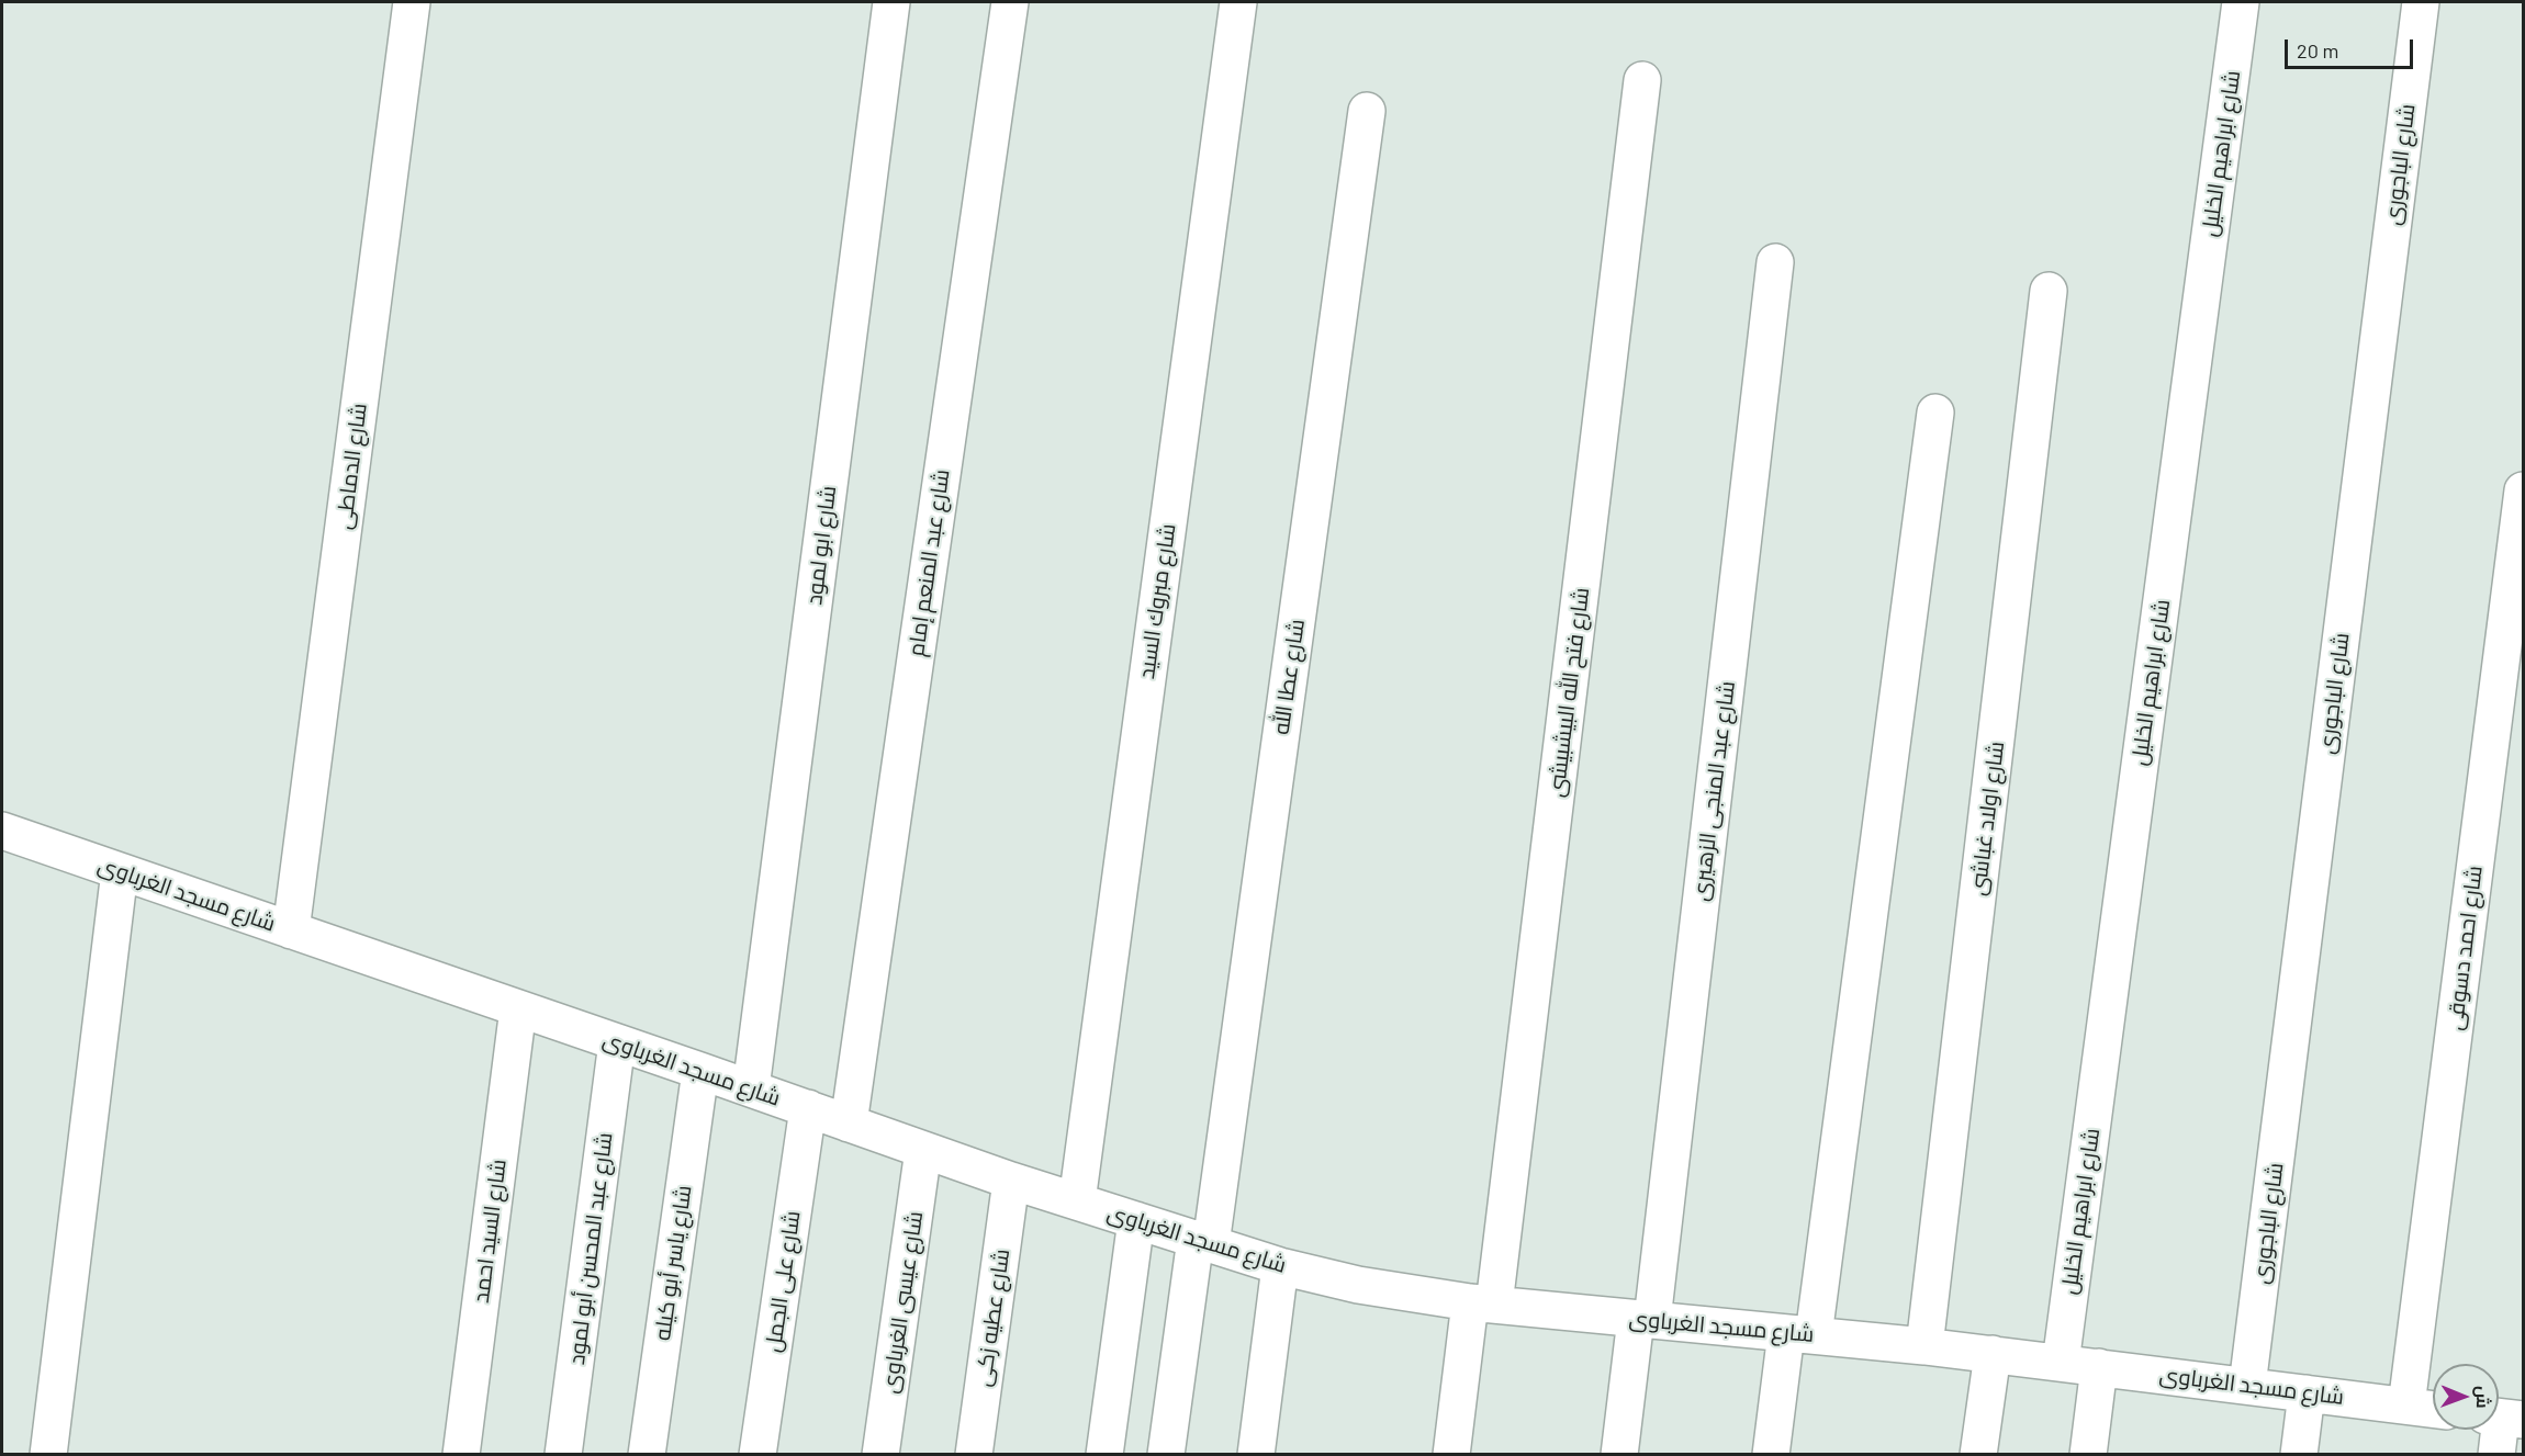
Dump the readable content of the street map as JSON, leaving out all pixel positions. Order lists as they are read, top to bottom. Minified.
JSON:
{"streets":{"street":["شارع ابراهيم الخليل","شارع الباجورى","شارع الدماطى","شارع ابو لمود","شارع عبد المنعم إمام","شارع مبروك السيد","شارع عطا الله","شارع فتح الله البيشبيشى","شارع عبد المنجى الزهيرى","شارع اولاد غباشى","شارع مسجد الغرباوى","شارع احمد دسوقى","شارع السيد احمد","شارع عبد المحسن أبو لمود","شارع ياسر أبو كيله","شارع على الجمل","شارع عيسى الغرباوى","شارع عطيه زكى"]},"crossings":[["شارع ابراهيم الخليل","شارع مسجد الغرباوى"],["شارع الباجورى","شارع مسجد الغرباوى"],["شارع الدماطى","شارع مسجد الغرباوى"],["شارع ابو لمود","شارع مسجد الغرباوى"],["شارع عبد المنعم إمام","شارع مسجد الغرباوى"],["شارع مبروك السيد","شارع مسجد الغرباوى"],["شارع عطا الله","شارع مسجد الغرباوى"],["شارع فتح الله البيشبيشى","شارع مسجد الغرباوى"],["شارع عبد المنجى الزهيرى","شارع مسجد الغرباوى"],["شارع اولاد غباشى","شارع مسجد الغرباوى"],["شارع مسجد الغرباوى","شارع احمد دسوقى"],["شارع مسجد الغرباوى","شارع السيد احمد"],["شارع مسجد الغرباوى","شارع عبد المحسن أبو لمود"],["شارع مسجد الغرباوى","شارع ياسر أبو كيله"],["شارع مسجد الغرباوى","شارع على الجمل"],["شارع مسجد الغرباوى","شارع عيسى الغرباوى"],["شارع مسجد الغرباوى","شارع عطيه زكى"]],"scale_bar":"20 m","north":"right"}
